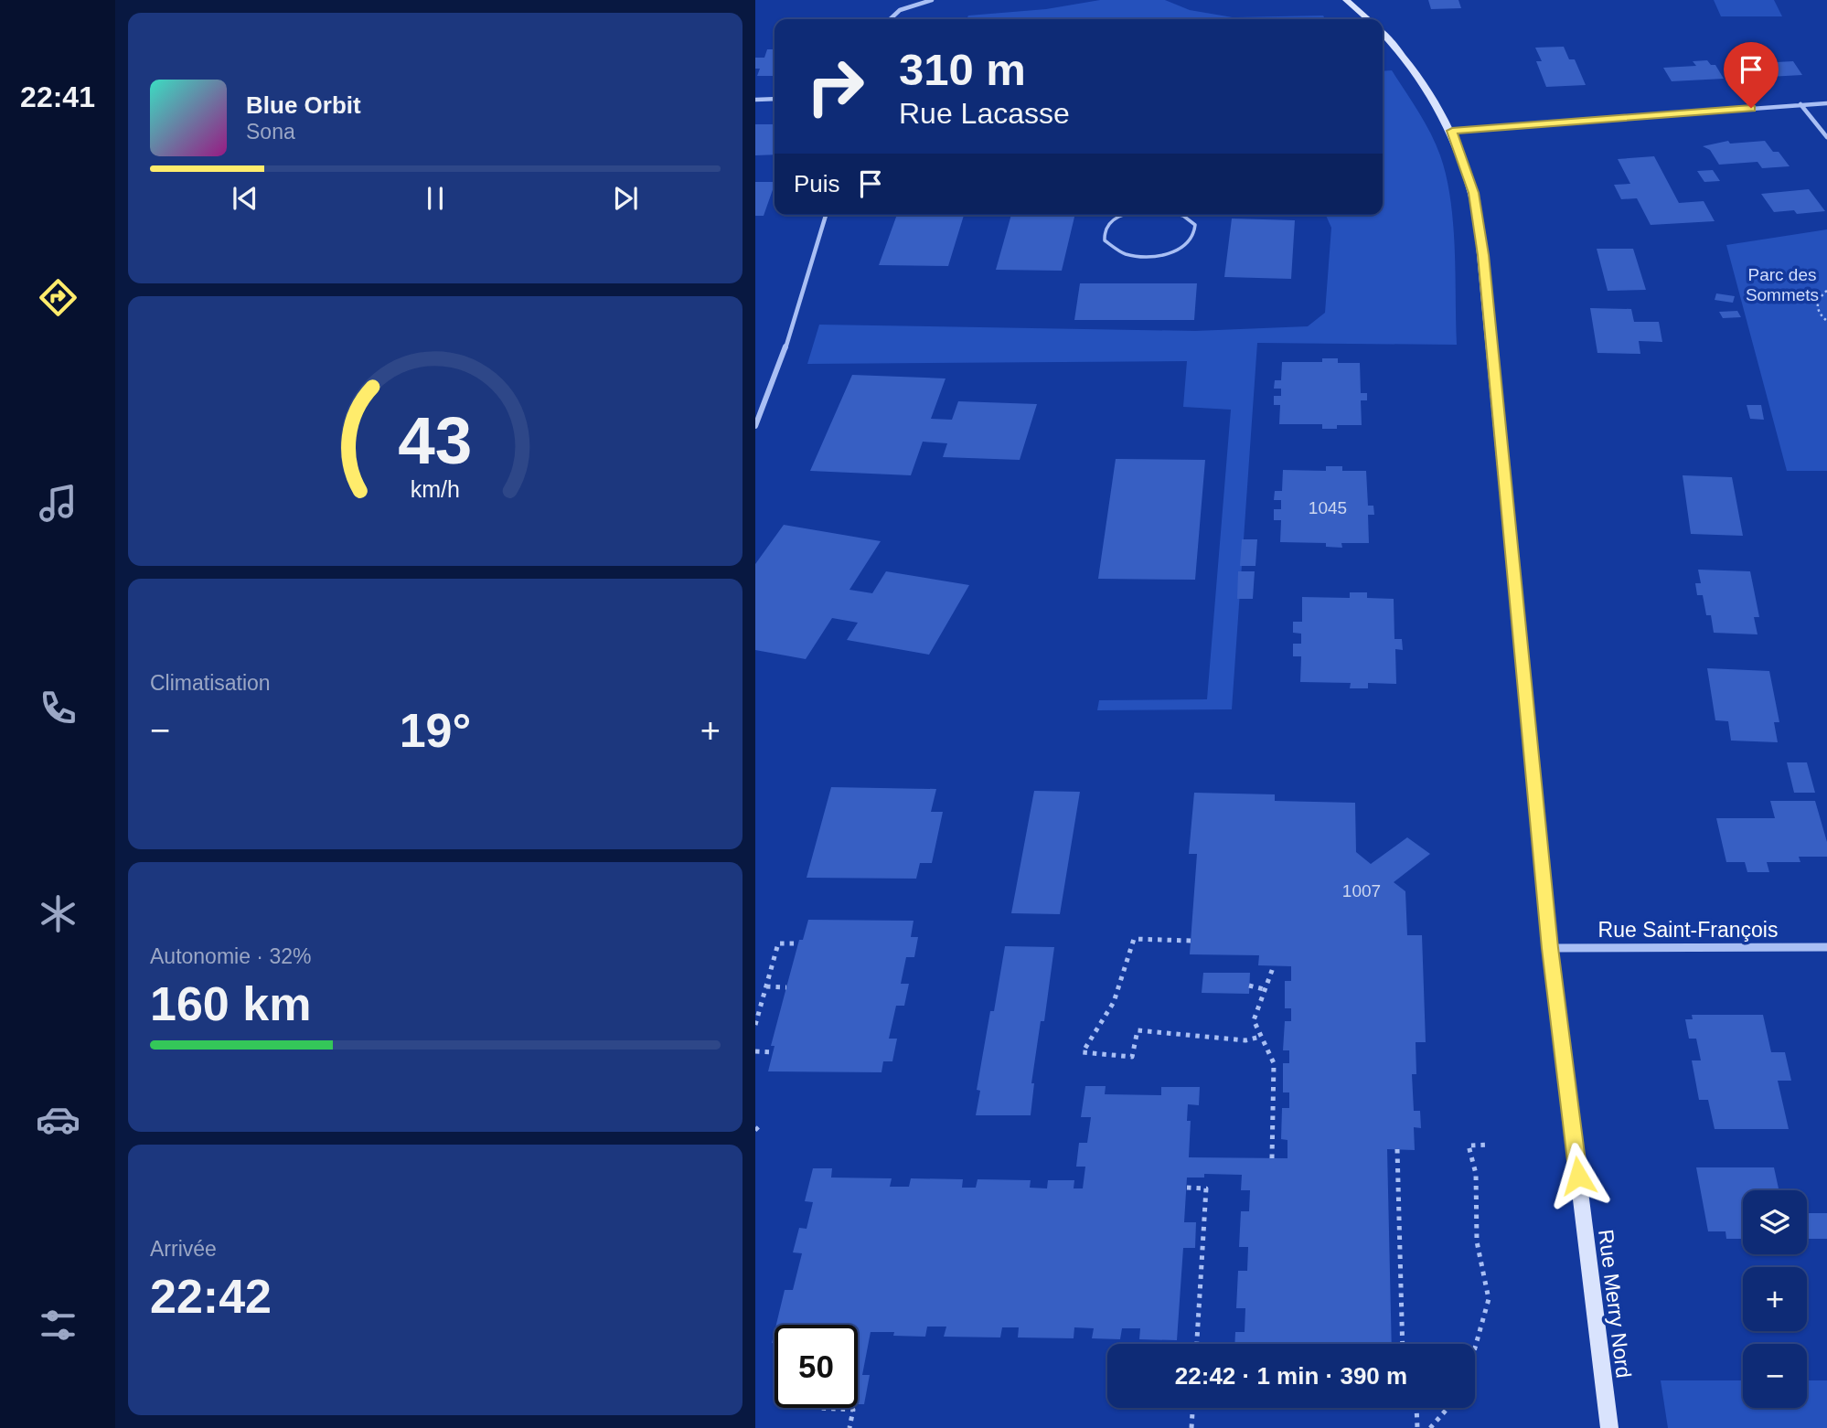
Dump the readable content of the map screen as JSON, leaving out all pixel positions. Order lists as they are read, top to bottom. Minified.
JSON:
{"streets":{"main road":["Rue Merry Nord"],"street":["Rue Saint-François"]},"crossings":[["Rue Saint-François","Rue Merry Nord"]],"parks":["Parc des Sommets"],"house_numbers":["1045","1007"],"page":{"tabs":"22:41","turn":["310 m","Rue Lacasse"],"song":["Blue Orbit","Sona"],"then":"Puis","tile":["Climatisation",["Autonomie · 32%","160 km"],["Arrivée","22:42"]],"heat":["−","19°","+"],"map_buttons":["+","−"],"limit":"50","trip":"22:42 · 1 min · 390 m","gauge":["43","km/h"]}}
